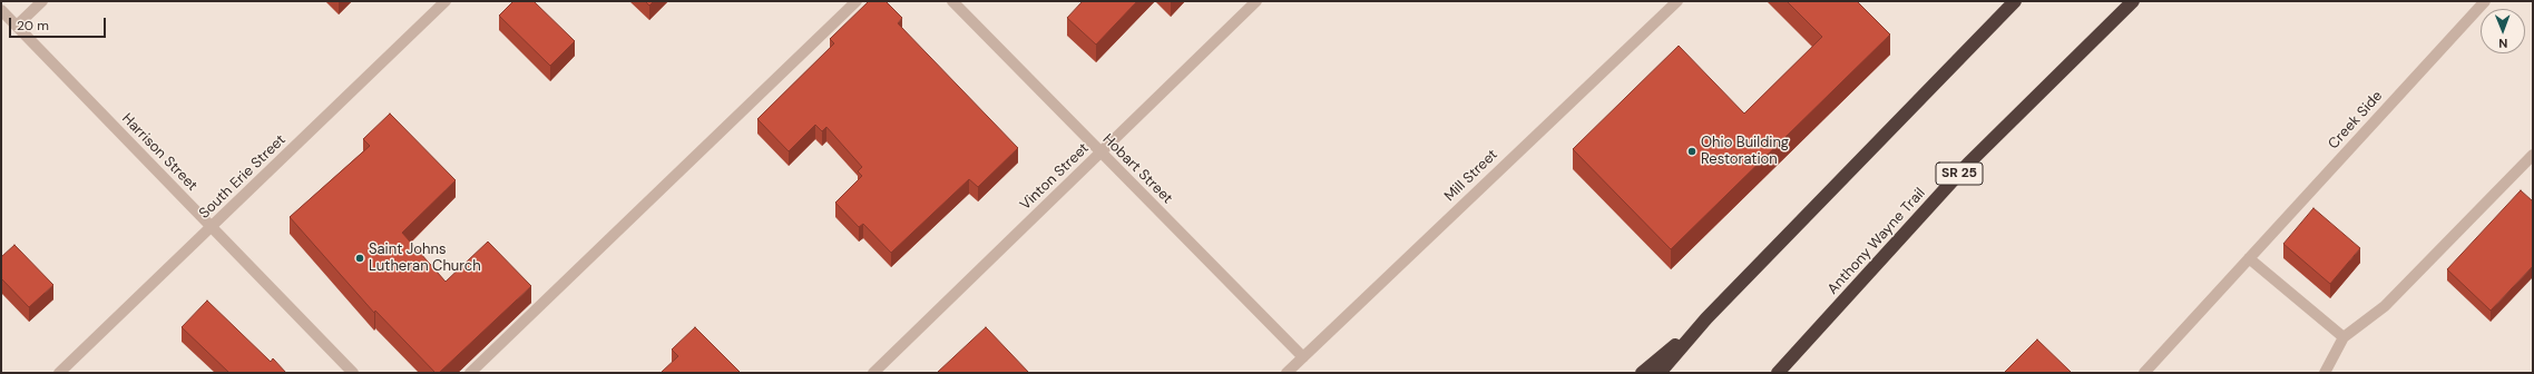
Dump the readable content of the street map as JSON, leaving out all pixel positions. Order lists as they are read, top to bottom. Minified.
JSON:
{"streets":{"highway":["SR 25","Anthony Wayne Trail"],"street":["Creek Side","Harrison Street","Hobart Street","Mill Street","South Erie Street","Vinton Street"]},"crossings":[["Harrison Street","South Erie Street"],["Hobart Street","Mill Street"],["Hobart Street","Vinton Street"]],"places":["Ohio Building Restoration","Saint Johns Lutheran Church"],"scale_bar":"20 m","north":"bottom"}
